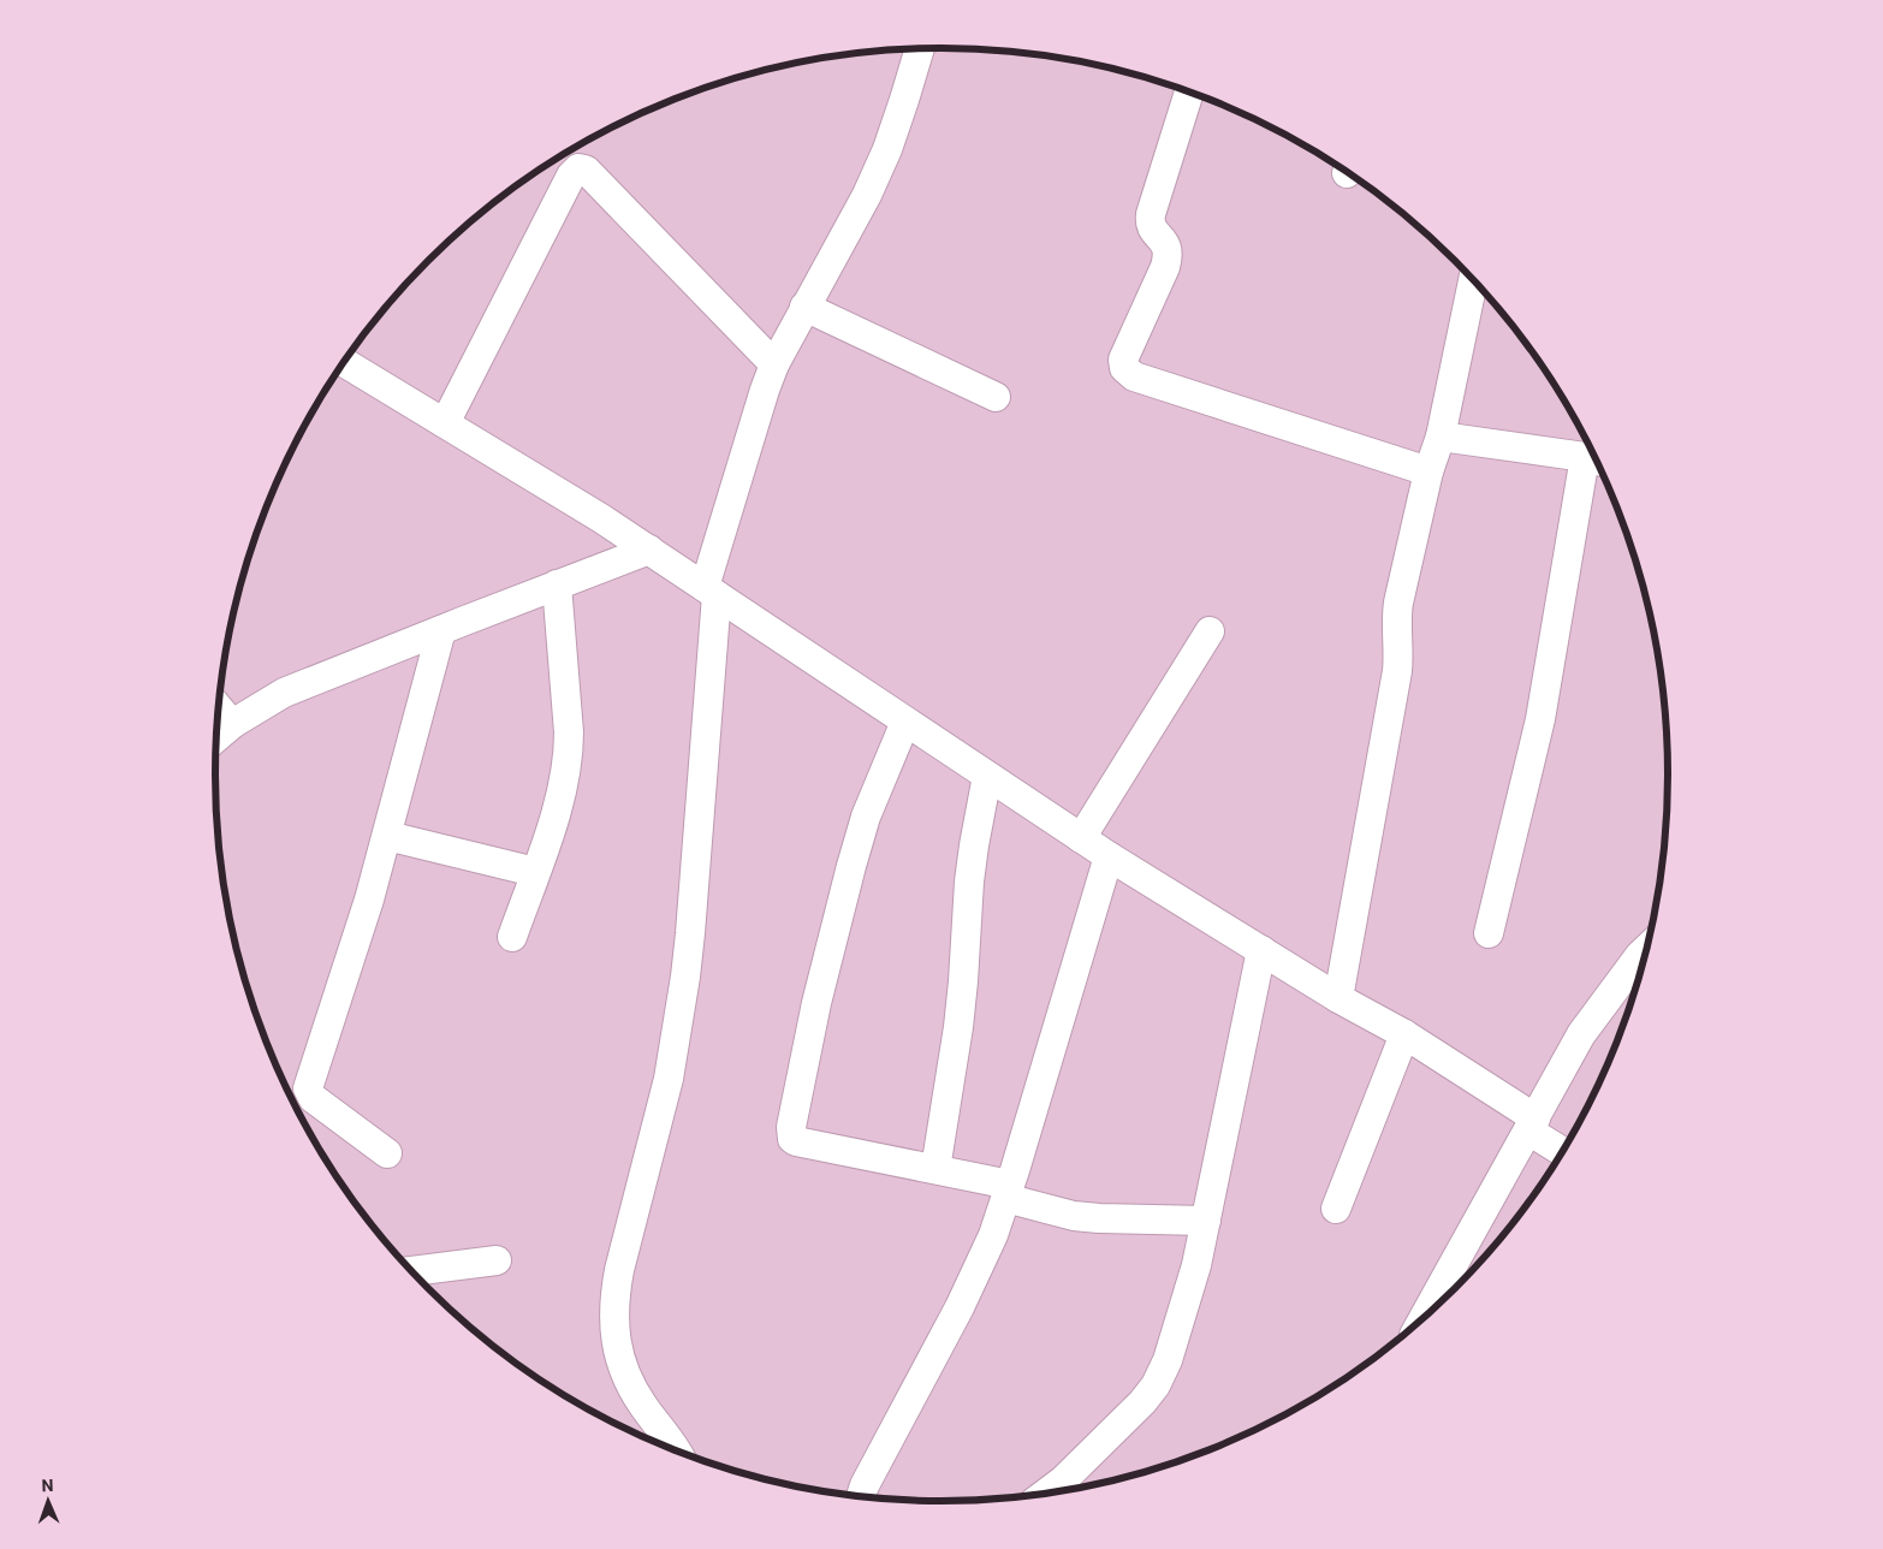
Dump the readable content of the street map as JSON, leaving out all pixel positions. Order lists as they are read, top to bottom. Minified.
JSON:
{"north":"top"}
